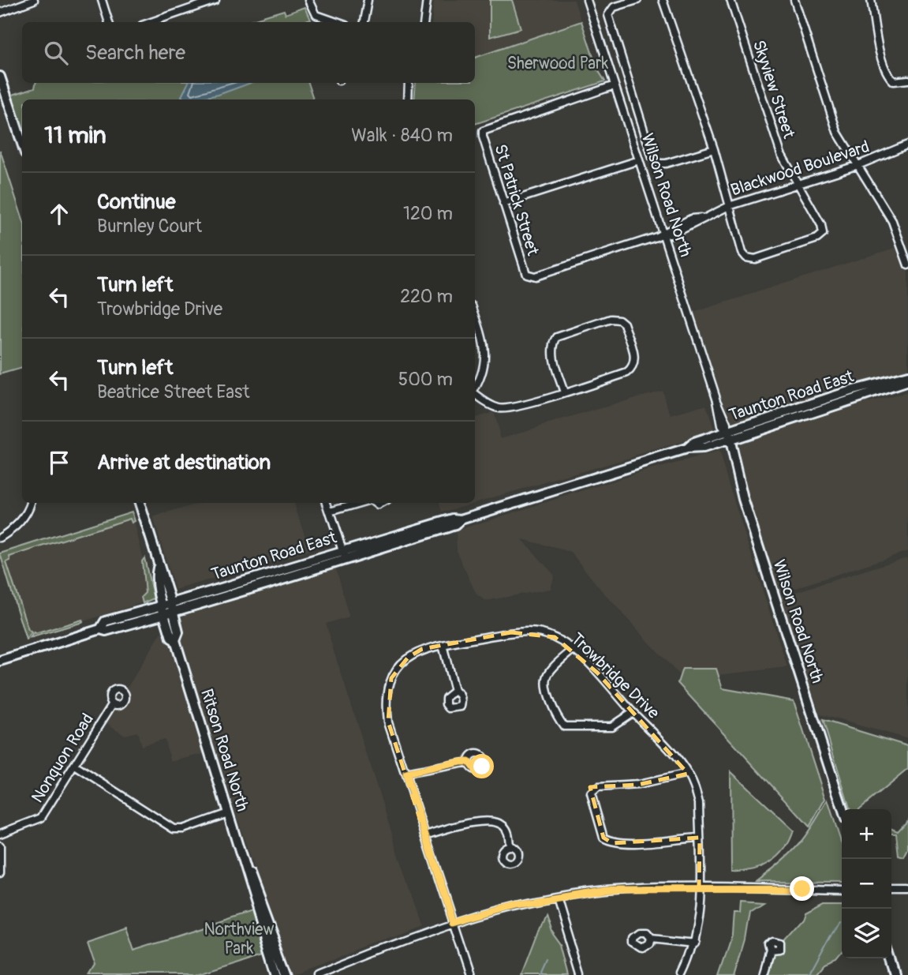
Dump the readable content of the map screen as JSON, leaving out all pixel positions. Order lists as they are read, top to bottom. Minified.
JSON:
{"streets":{"main road":["Wilson Road North","Taunton Road East","Ritson Road North"],"street":["Skyview Street","Blackwood Boulevard","St Patrick Street","Trowbridge Drive","Nonquon Road"]},"crossings":[["Skyview Street","Blackwood Boulevard"],["Blackwood Boulevard","Wilson Road North"],["Blackwood Boulevard","St Patrick Street"],["Wilson Road North","St Patrick Street"],["Wilson Road North","Taunton Road East"],["Taunton Road East","Ritson Road North"]],"parks":["Sherwood Park","Northview Park"],"page":{"search":"Search here","heading":["11 min","Walk · 840 m"],"list":[["Continue","Burnley Court","120 m"],["Turn left","Trowbridge Drive","220 m"],["Turn left","Beatrice Street East","500 m"],"Arrive at destination"],"map_buttons":["+","−"]}}
